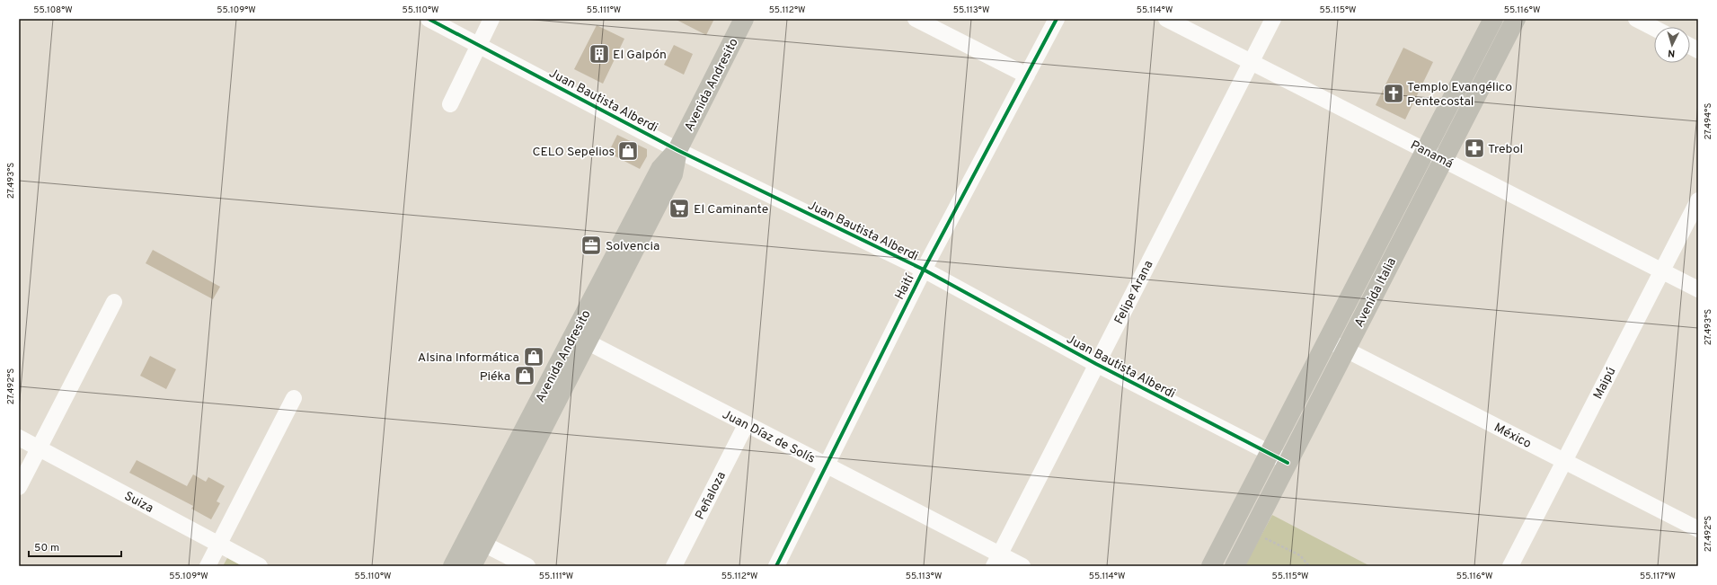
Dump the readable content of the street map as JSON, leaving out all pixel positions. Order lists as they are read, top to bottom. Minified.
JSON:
{"streets":{"main road":["Avenida Andresito","Avenida Italia"],"street":["Juan Bautista Alberdi","Panamá","Haití","Felipe Arana","Maipú","México","Juan Díaz de Solís","Peñaloza","Suiza"]},"crossings":[["Avenida Andresito","Juan Bautista Alberdi"],["Avenida Andresito","Juan Díaz de Solís"],["Juan Bautista Alberdi","Haití"],["Juan Bautista Alberdi","Felipe Arana"],["Juan Bautista Alberdi","Avenida Italia"],["Panamá","Felipe Arana"],["Panamá","Avenida Italia"],["Panamá","Maipú"],["Haití","Juan Díaz de Solís"],["Felipe Arana","Juan Díaz de Solís"],["Avenida Italia","México"],["Maipú","México"],["Juan Díaz de Solís","Peñaloza"]],"places":{"building":["El Galpón"],"church":["Templo Evangélico Pentecostal"],"pharmacy":["Trebol"],"shop":["CELO Sepelios","Alsina Informática","Piéka"],"supermarket":["El Caminante"],"office":["Solvencia"]},"scale_bar":"50 m","north":"bottom","coordinates":["55.108°W","55.109°W","55.110°W","55.111°W","55.112°W","55.113°W","55.114°W","55.115°W","55.116°W","27.494°S","27.493°S","27.492°S","55.117°W"]}
